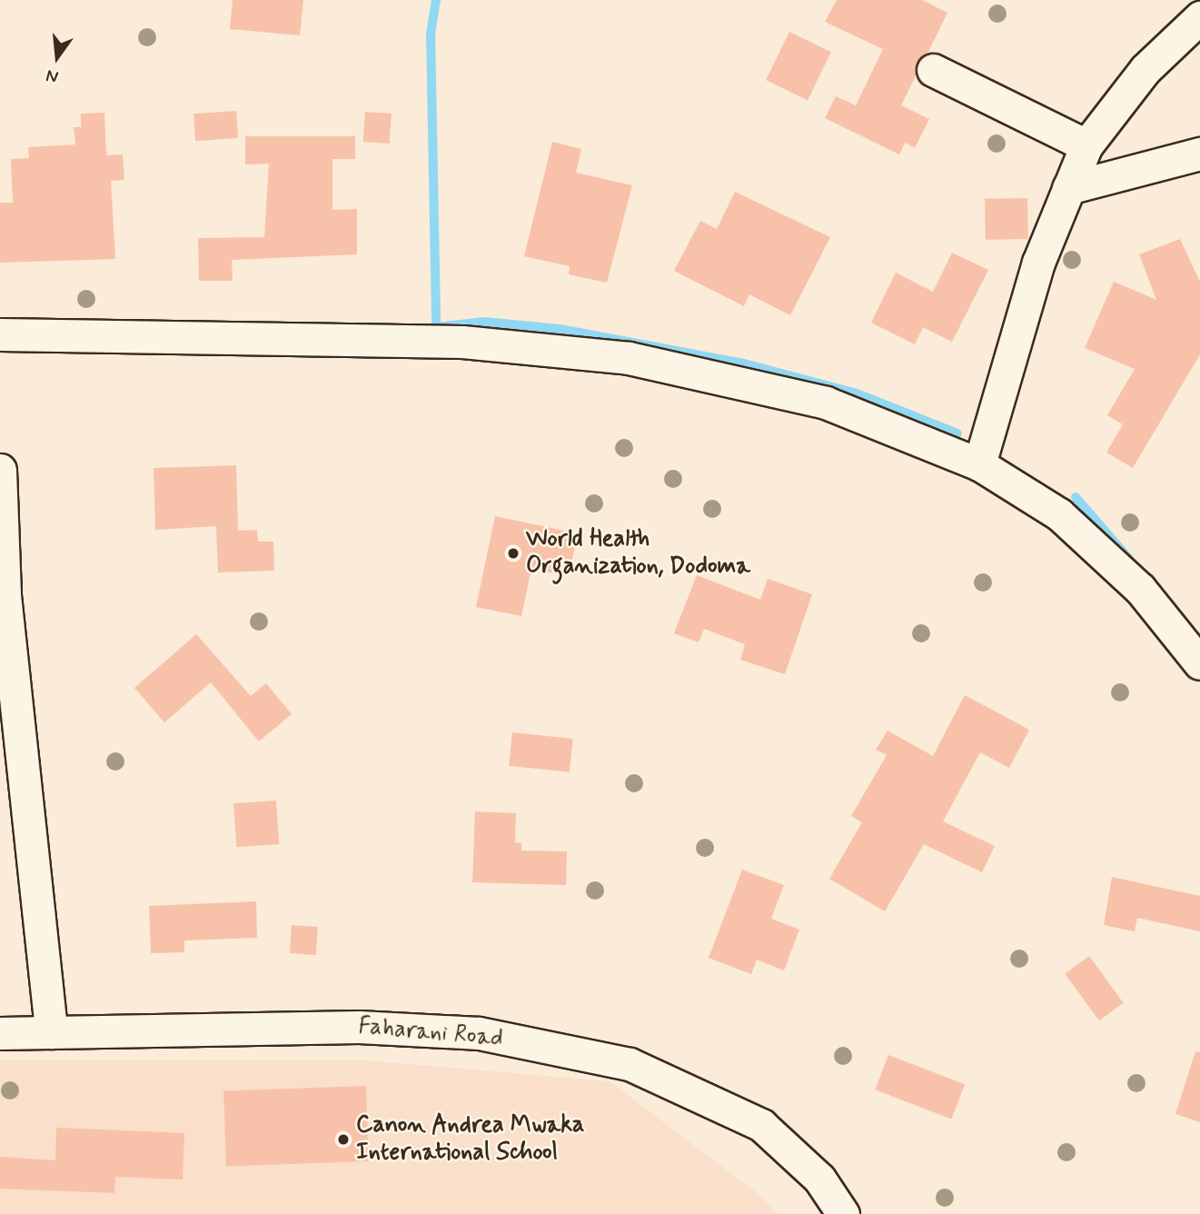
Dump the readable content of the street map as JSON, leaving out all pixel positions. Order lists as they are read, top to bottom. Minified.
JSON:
{"streets":{"street":["Faharani Road"]},"places":["World Health Organization, Dodoma","Canon Andrea Mwaka International School"],"north":"bottom"}
